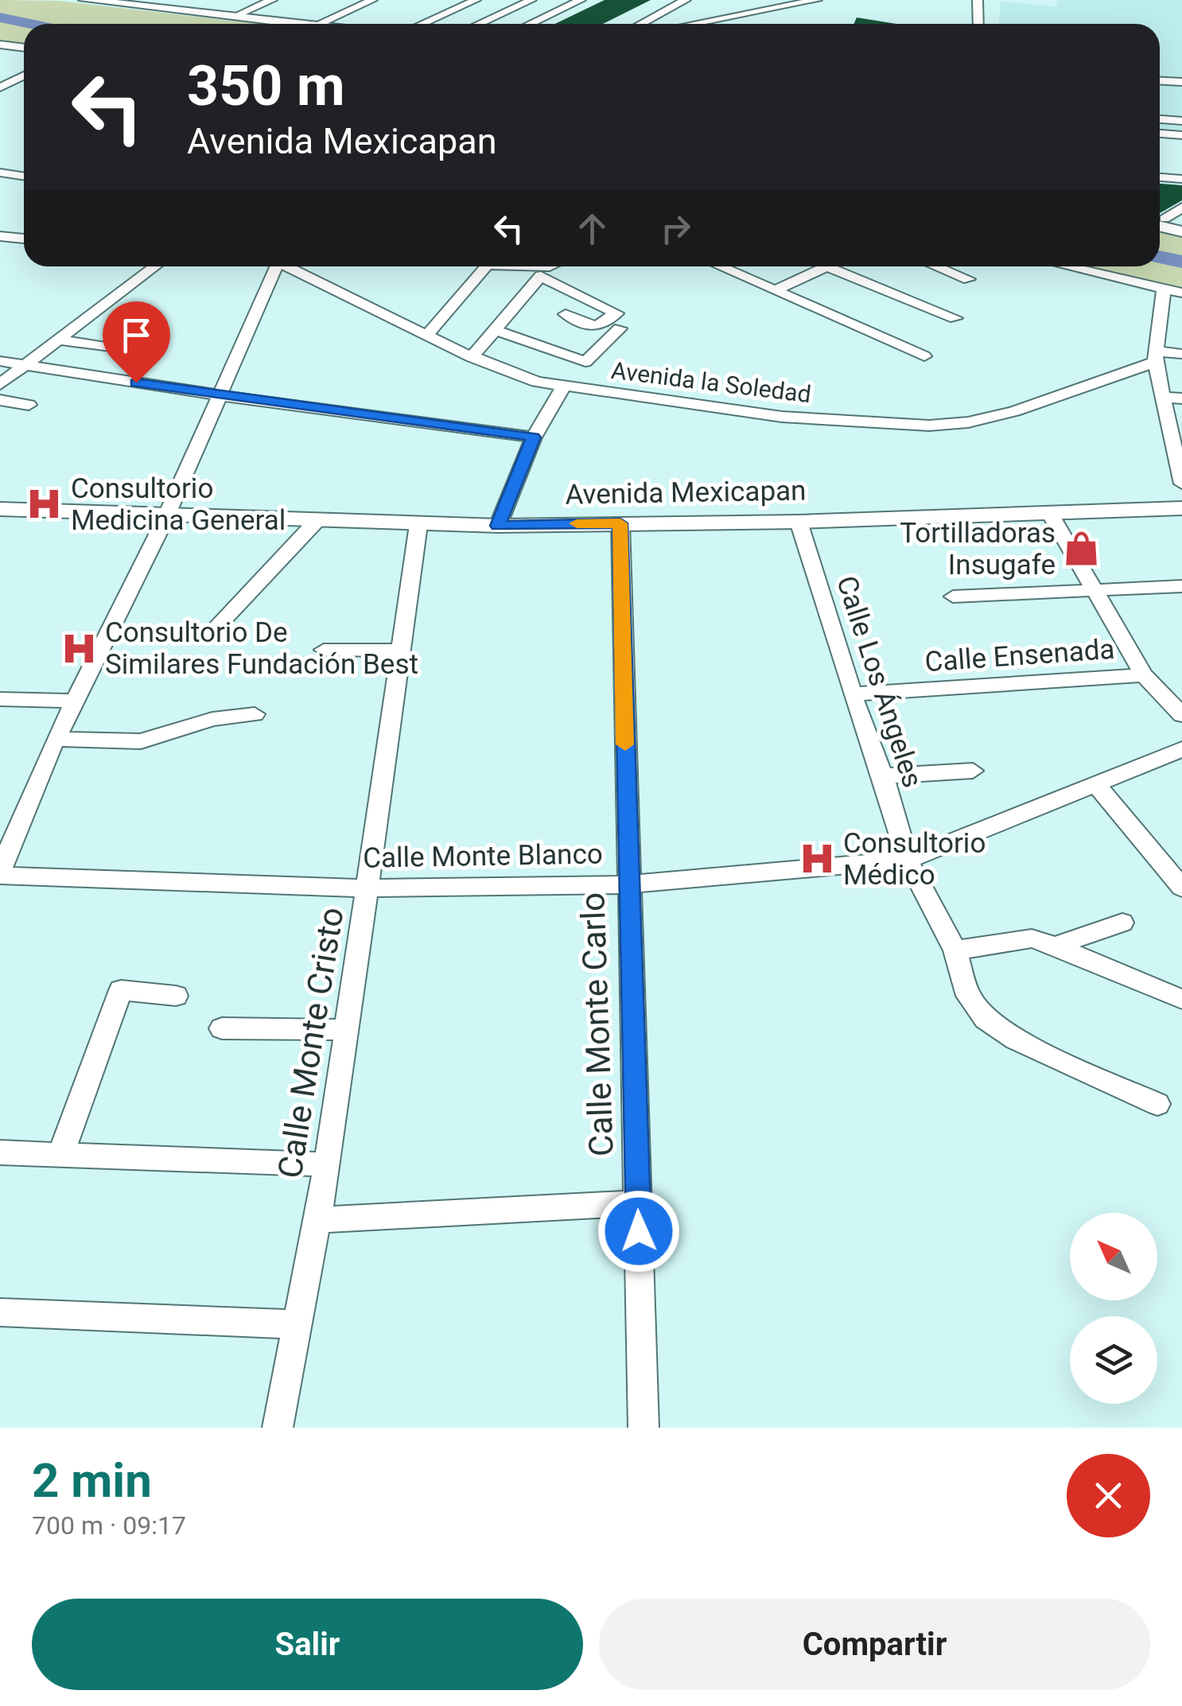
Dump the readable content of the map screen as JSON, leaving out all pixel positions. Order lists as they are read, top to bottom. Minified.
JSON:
{"streets":{"main road":["Avenida Mexicapan"],"street":["Avenida la Soledad","Calle Ensenada","Calle Los Ángeles","Calle Monte Blanco","Calle Monte Carlo","Calle Monte Cristo"]},"crossings":[["Avenida Mexicapan","Calle Los Ángeles"],["Avenida Mexicapan","Calle Monte Carlo"],["Avenida Mexicapan","Calle Monte Cristo"],["Calle Ensenada","Calle Los Ángeles"],["Calle Los Ángeles","Calle Monte Blanco"],["Calle Monte Blanco","Calle Monte Carlo"],["Calle Monte Blanco","Calle Monte Cristo"]],"places":{"hospital":["Consultorio Medicina General","Consultorio De Similares Fundación Best","Consultorio Médico"],"shop":["Tortilladoras Insugafe"]},"north":"top left","page":{"turn":["350 m","Avenida Mexicapan"],"heading":["2 min","700 m · 09:17"],"buttons":["Salir","Compartir"]}}
